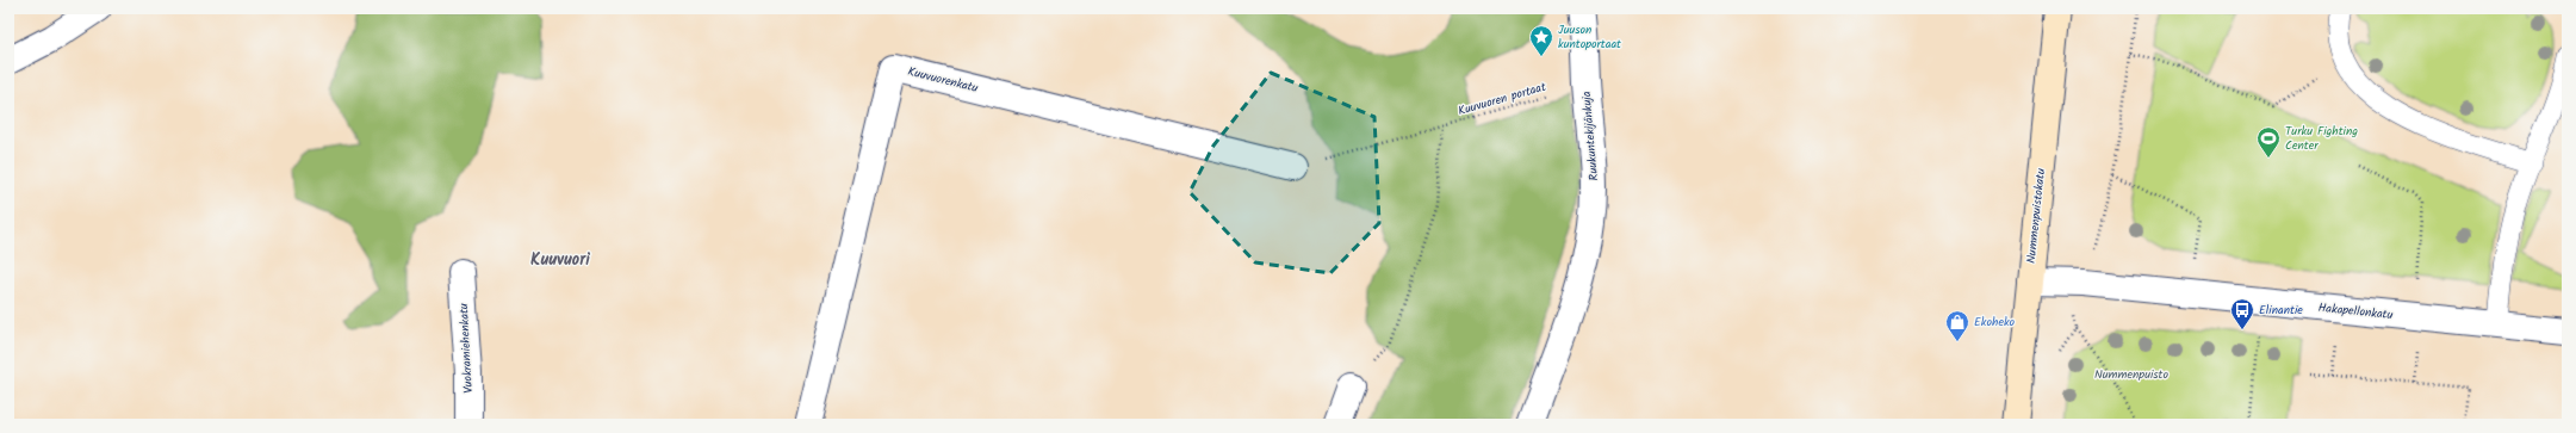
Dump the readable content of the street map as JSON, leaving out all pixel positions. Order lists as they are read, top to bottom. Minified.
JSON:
{"streets":{"street":["Kuuvuorenkatu","Ruukuntekijänkuja","Nummenpuistokatu","Hakapellonkatu","Vuokramiehenkatu"],"path":["Kuuvuoren portaat"]},"crossings":[["Nummenpuistokatu","Hakapellonkatu"]],"districts":["Kuuvuori"],"parks":["Nummenpuisto"],"places":{"place":["Juuson kuntoportaat"],"sports":["Turku Fighting Center"],"bus stop":["Elinantie"],"shop":["Ekoheko"]}}
